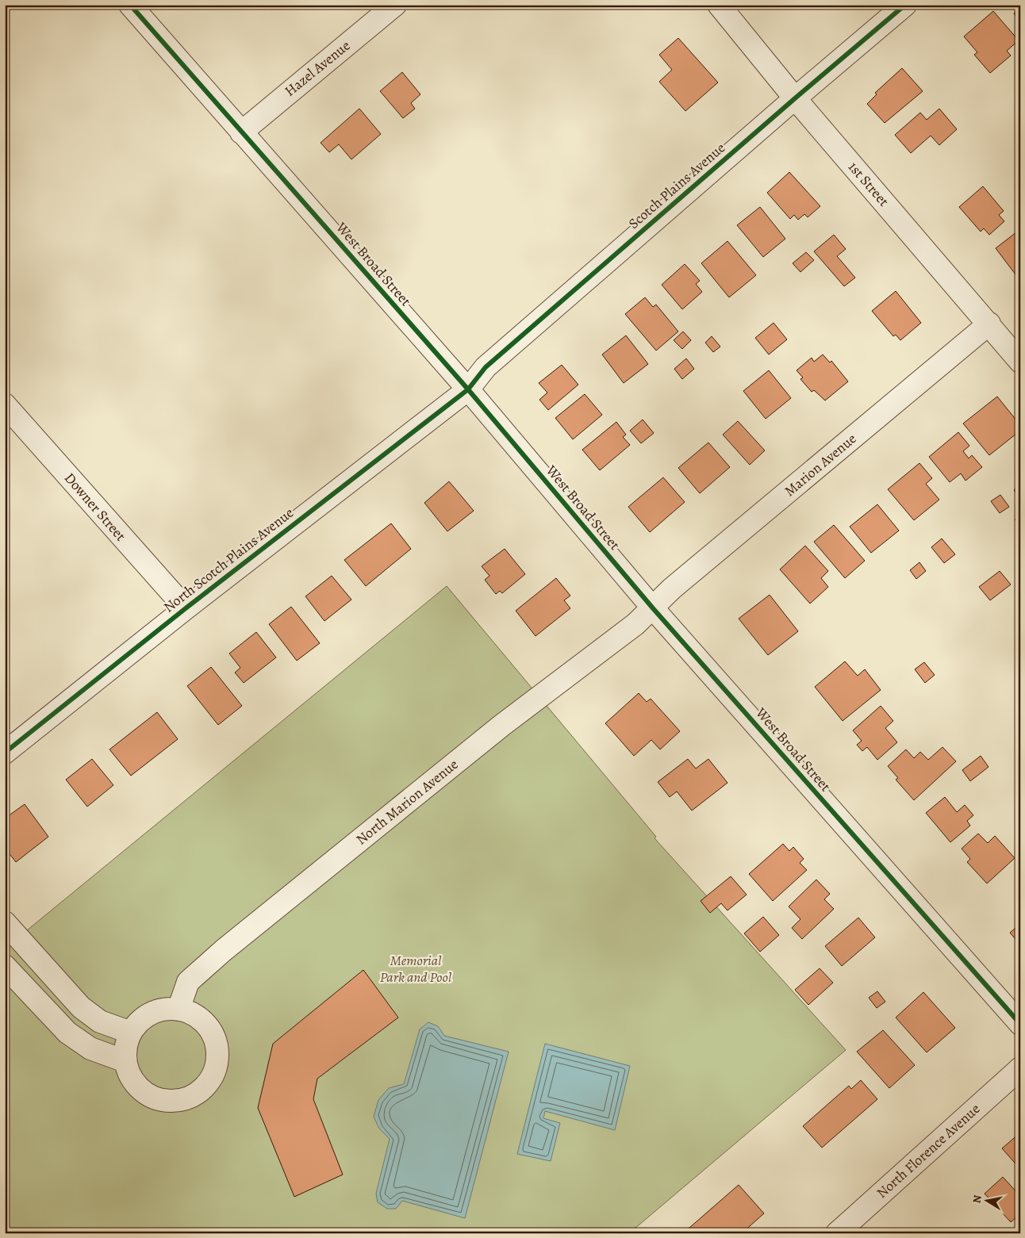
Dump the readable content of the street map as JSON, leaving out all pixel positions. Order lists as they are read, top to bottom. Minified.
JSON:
{"streets":{"street":["Hazel Avenue","1st Street","Scotch Plains Avenue","West Broad Street","Marion Avenue","Downer Street","North Scotch Plains Avenue","North Marion Avenue","North Florence Avenue"]},"crossings":[["Hazel Avenue","West Broad Street"],["1st Street","Scotch Plains Avenue"],["1st Street","Marion Avenue"],["Scotch Plains Avenue","West Broad Street"],["Scotch Plains Avenue","North Scotch Plains Avenue"],["West Broad Street","Marion Avenue"],["West Broad Street","North Scotch Plains Avenue"],["West Broad Street","North Marion Avenue"],["Marion Avenue","North Marion Avenue"],["Downer Street","North Scotch Plains Avenue"]],"parks":["Memorial Park and Pool"],"north":"left"}
